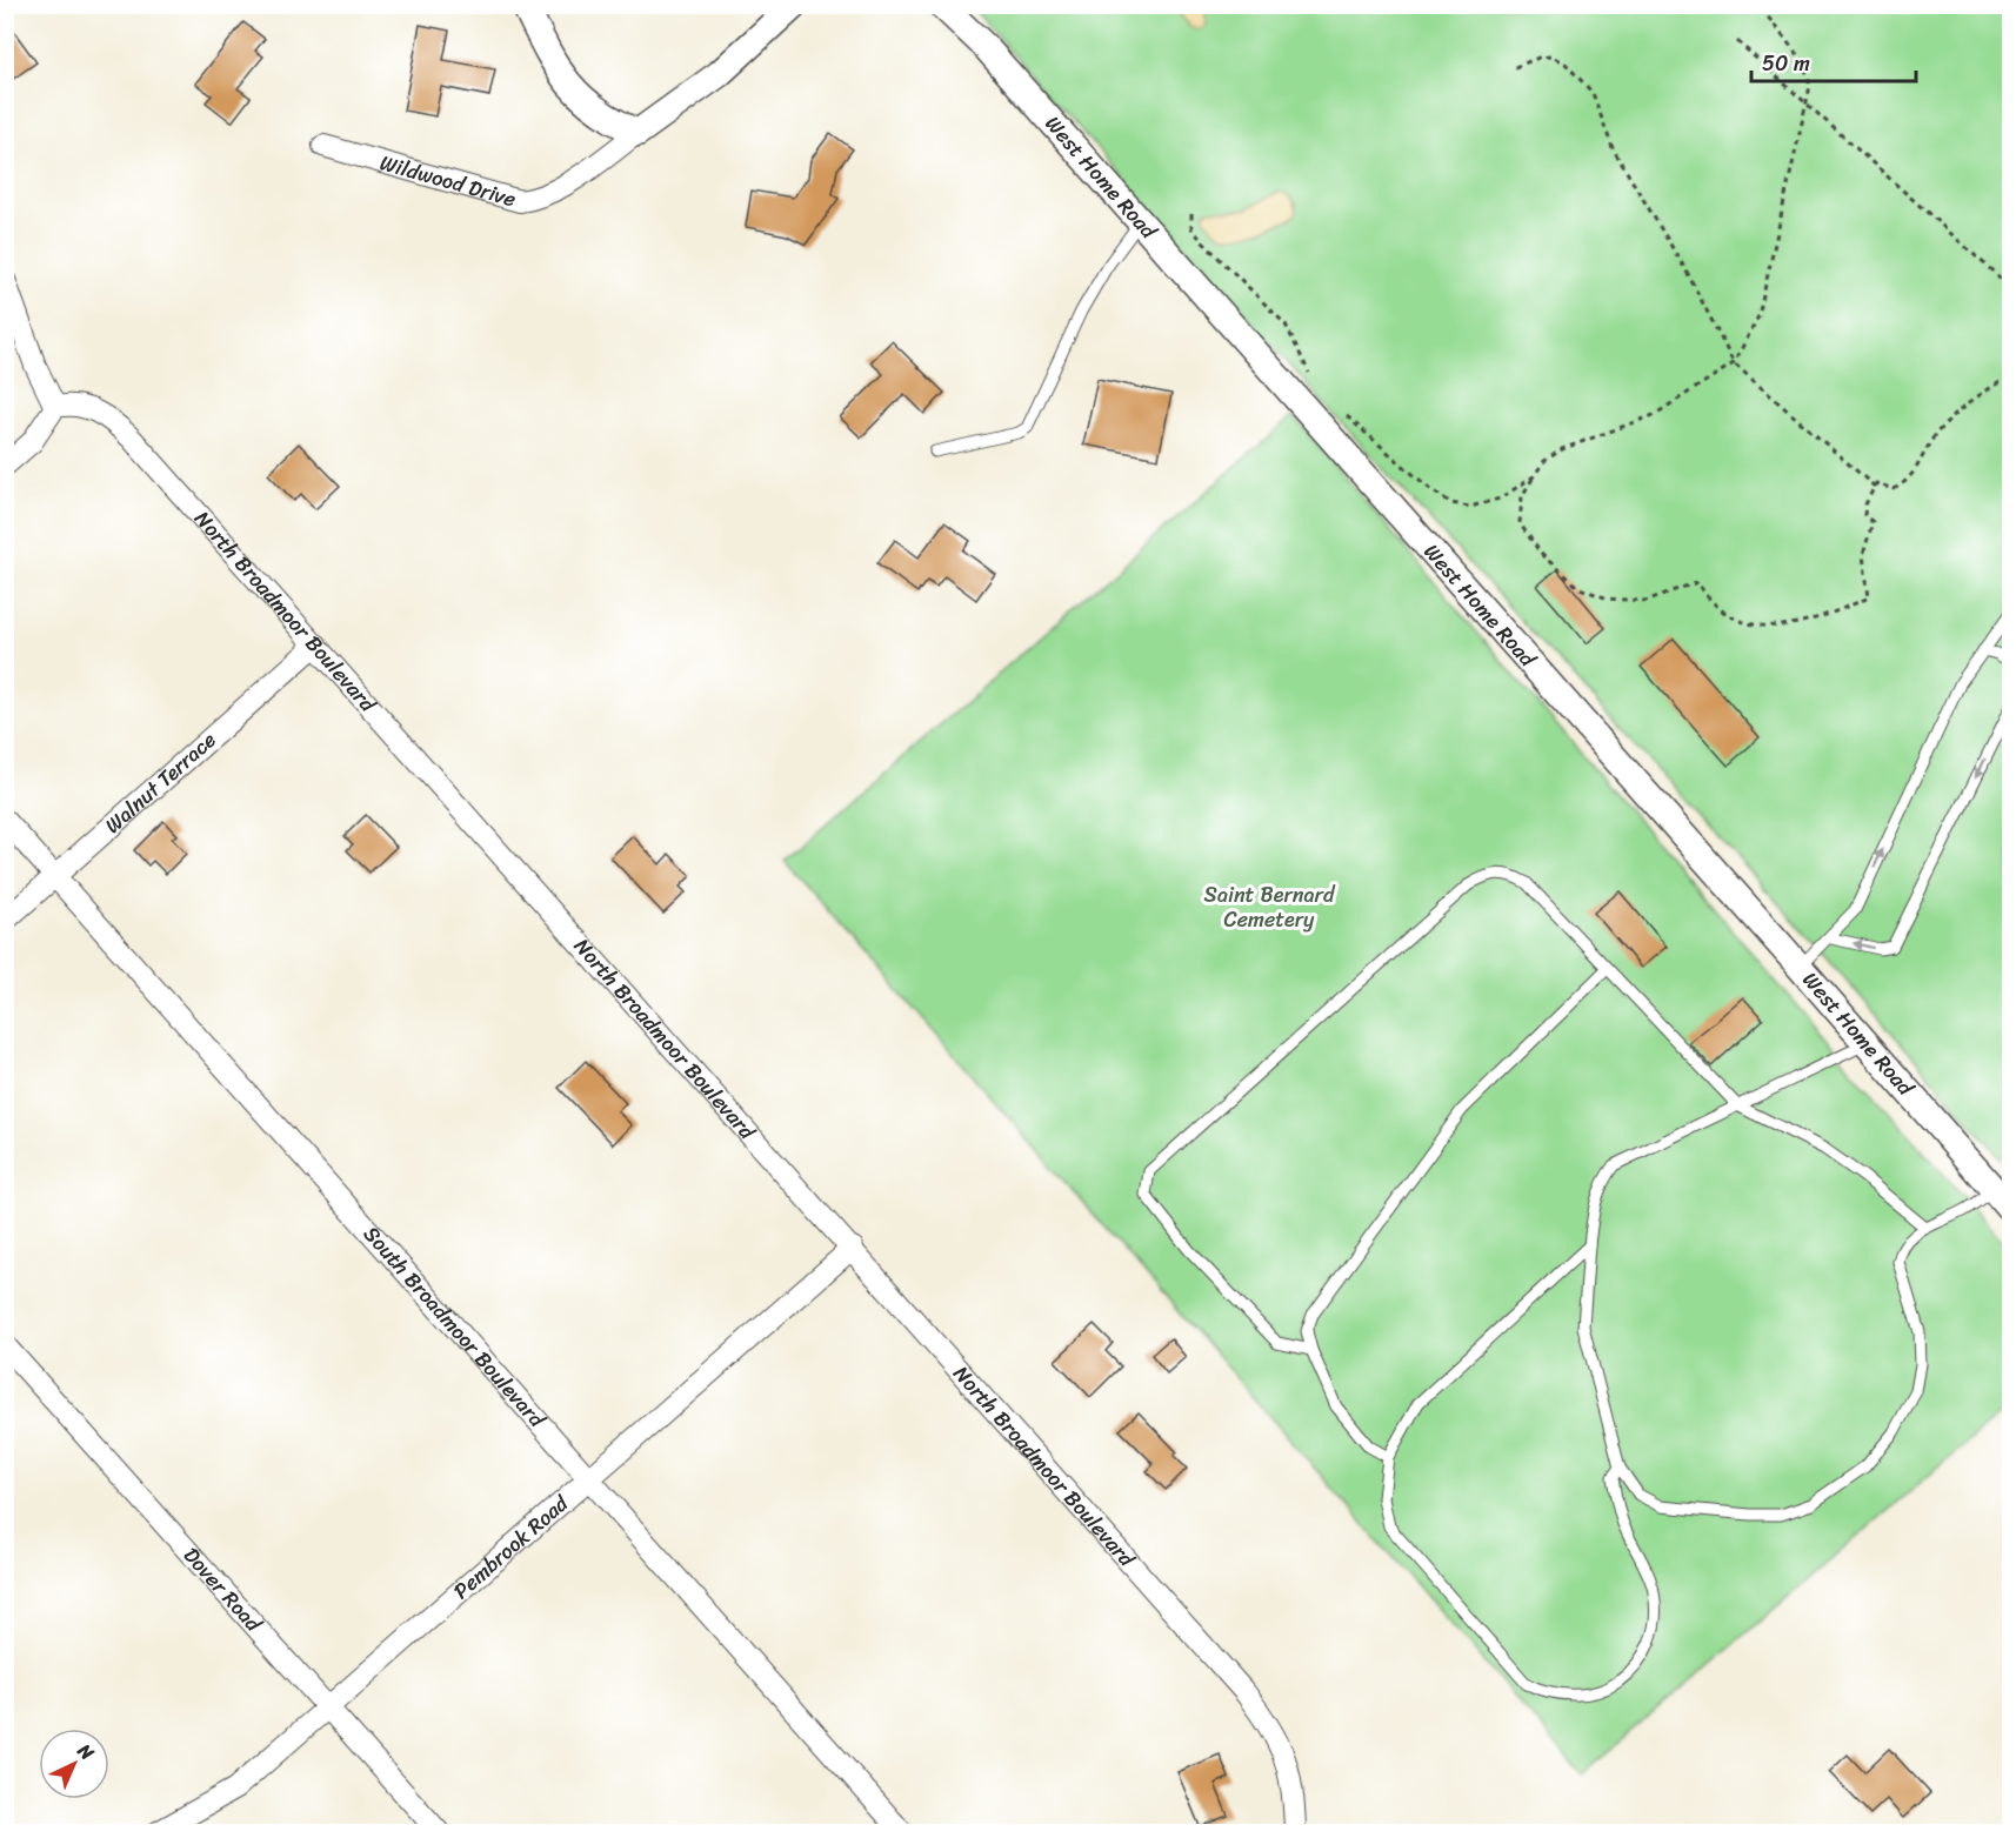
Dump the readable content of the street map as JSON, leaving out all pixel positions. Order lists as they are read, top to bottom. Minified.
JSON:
{"streets":{"street":["West Home Road","Wildwood Drive","North Broadmoor Boulevard","Walnut Terrace","South Broadmoor Boulevard","Pembrook Road","Dover Road"]},"crossings":[["North Broadmoor Boulevard","Walnut Terrace"],["North Broadmoor Boulevard","Pembrook Road"],["Walnut Terrace","South Broadmoor Boulevard"],["South Broadmoor Boulevard","Pembrook Road"],["Pembrook Road","Dover Road"]],"parks":["Saint Bernard Cemetery"],"scale_bar":"50 m","north":"top right"}
